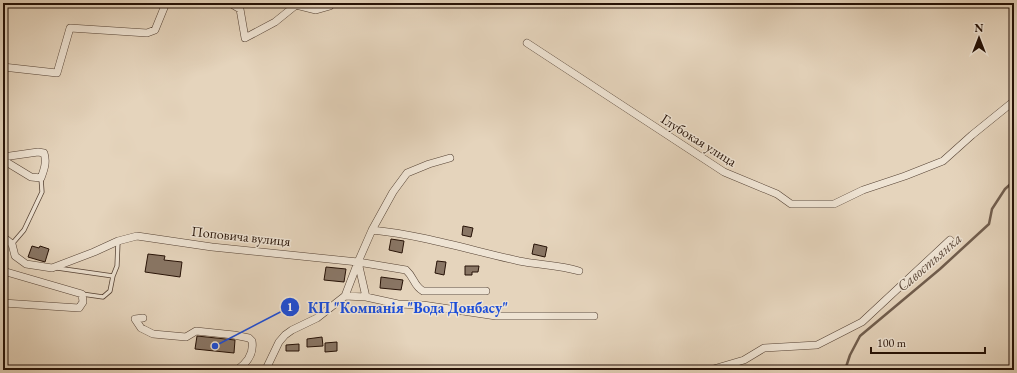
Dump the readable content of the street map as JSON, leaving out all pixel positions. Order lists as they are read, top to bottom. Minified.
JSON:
{"streets":{"street":["Глубокая улица","Поповича вулиця"]},"water":["Савостьянка"],"places":["КП \"Компанія \"Вода Донбасу\""],"scale_bar":"100 m","north":"top"}
